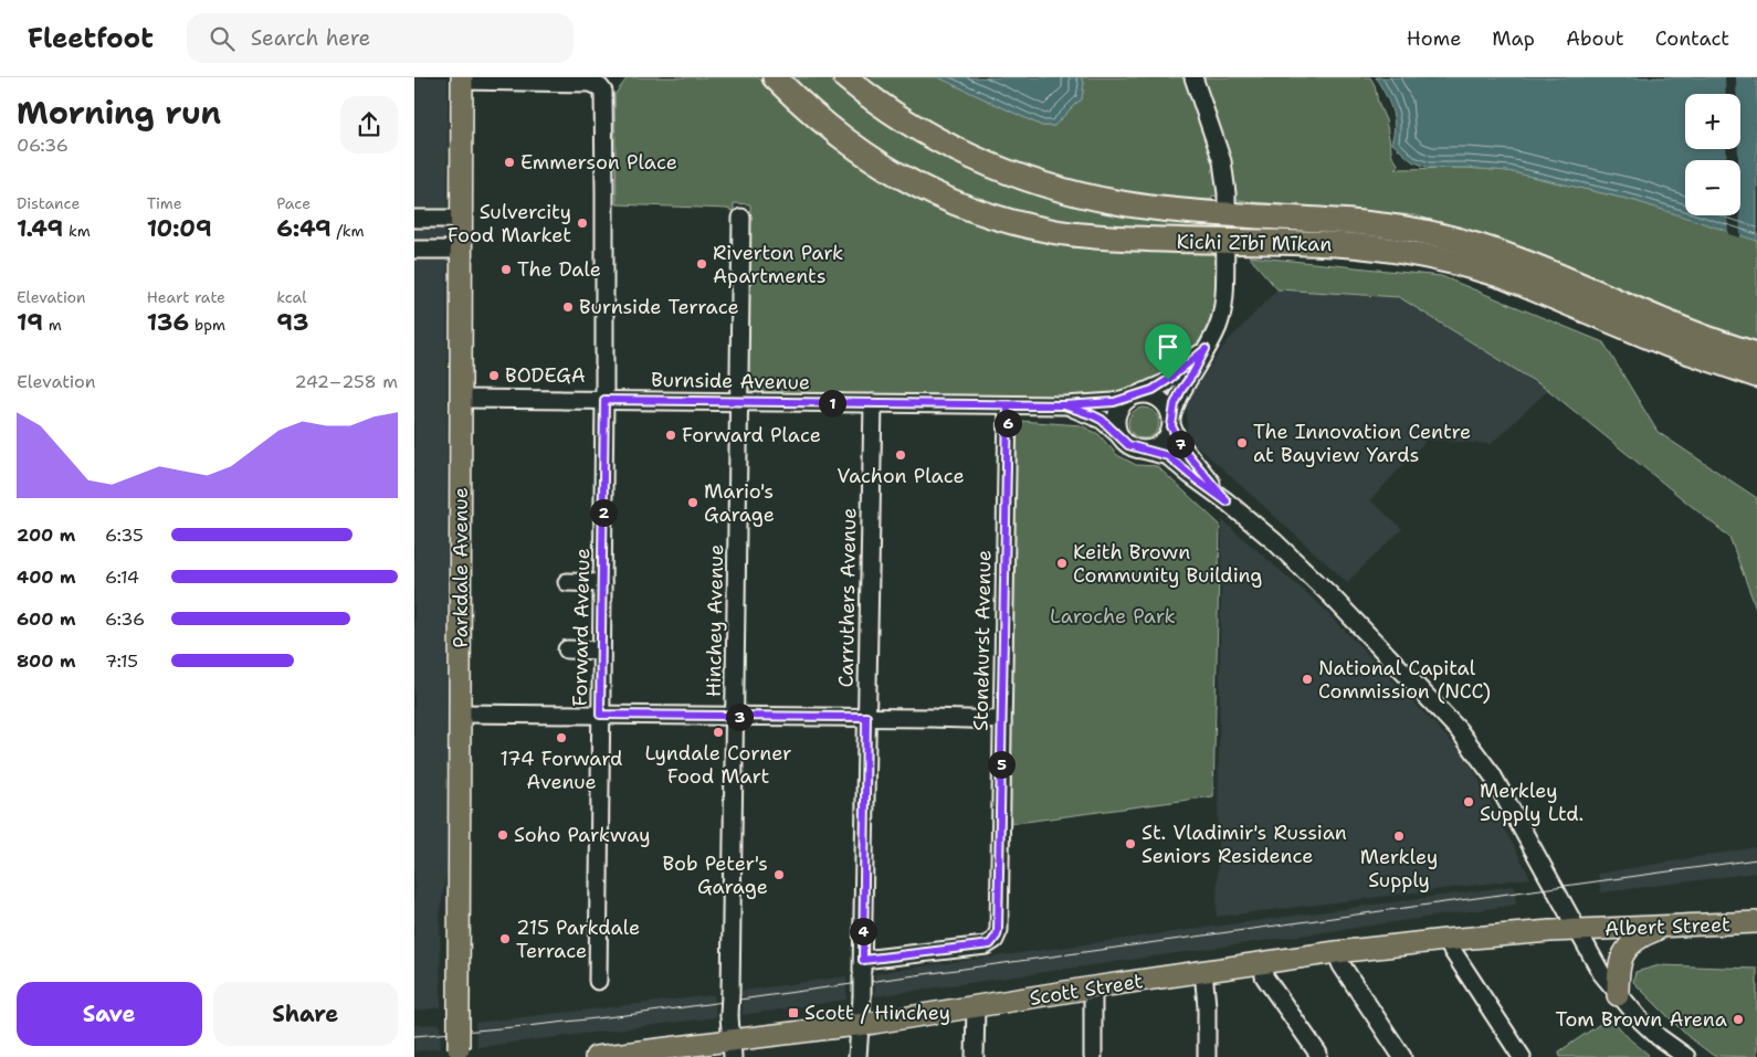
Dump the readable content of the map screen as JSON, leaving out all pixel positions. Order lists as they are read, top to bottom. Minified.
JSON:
{"streets":{"highway":["Kichi Zībī Mīkan"],"main road":["Parkdale Avenue","Albert Street","Scott Street"],"street":["Burnside Avenue","Carruthers Avenue","Hinchey Avenue","Forward Avenue","Stonehurst Avenue"]},"crossings":[["Burnside Avenue","Parkdale Avenue"],["Burnside Avenue","Carruthers Avenue"],["Burnside Avenue","Hinchey Avenue"],["Burnside Avenue","Forward Avenue"],["Burnside Avenue","Stonehurst Avenue"],["Parkdale Avenue","Forward Avenue"],["Carruthers Avenue","Stonehurst Avenue"],["Carruthers Avenue","Scott Street"],["Hinchey Avenue","Scott Street"],["Albert Street","Scott Street"]],"parks":["Laroche Park"],"places":{"other":["Emmerson Place","Sulvercity Food Market","Riverton Park Apartments","The Dale","Burnside Terrace","BODEGA","Forward Place","The Innovation Centre at Bayview Yards","Vachon Place","Mario's Garage","Keith Brown Community Building","National Capital Commission (NCC)","Lyndale Corner Food Mart","174 Forward Avenue","Merkley Supply Ltd.","Soho Parkway","Merkley Supply","St. Vladimir's Russian Seniors Residence","Bob Peter's Garage","215 Parkdale Terrace","Tom Brown Arena"],"transit":["Scott / Hinchey"]},"page":{"header":"Fleetfoot","search":"Search here","nav":["Home","Map","About","Contact"],"heading":["Morning run","06:36"],"map_buttons":["+","−"],"stats":[["Distance","1.49 km"],["Time","10:09"],["Pace","6:49 /km"],["Elevation","19 m"],["Heart rate","136 bpm"],["kcal","93"]],"chart":["Elevation","242–258 m"],"pins":["1","6","7","2","3","5","4"],"list":[{"name":"200 m","note":"6:35"},{"name":"400 m","note":"6:14"},{"name":"600 m","note":"6:36"},{"name":"800 m","note":"7:15"}],"buttons":["Save","Share"]}}
